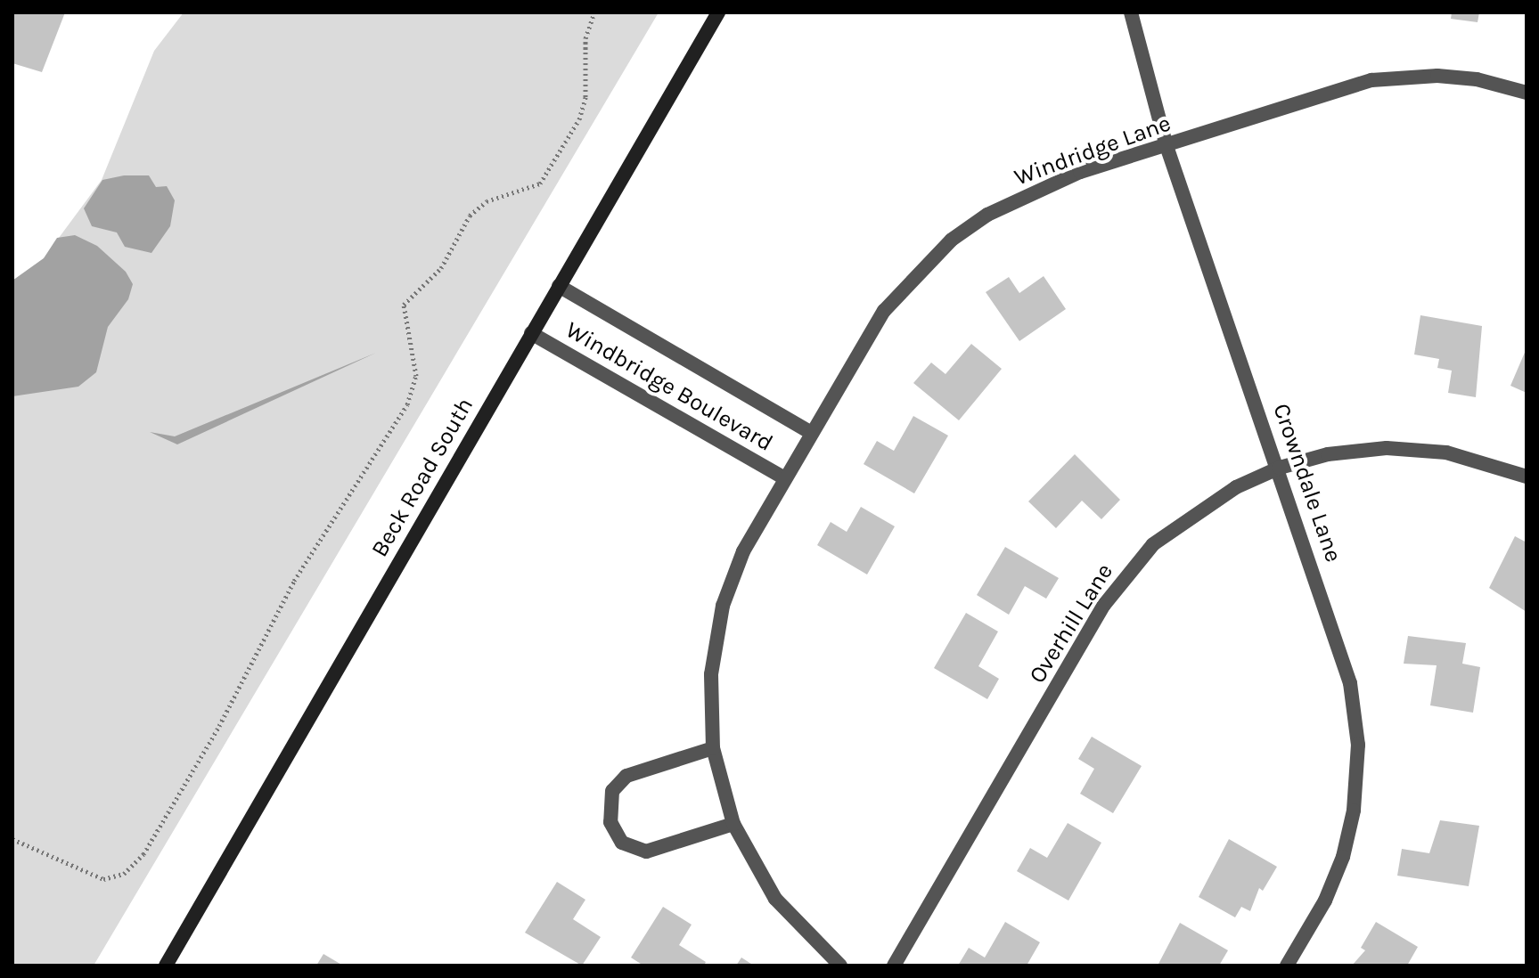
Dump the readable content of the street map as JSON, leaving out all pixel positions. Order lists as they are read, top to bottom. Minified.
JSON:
{"streets":{"main road":["Beck Road South"],"street":["Windridge Lane","Windbridge Boulevard","Crowndale Lane","Overhill Lane"]},"crossings":[["Windridge Lane","Windbridge Boulevard"],["Windridge Lane","Crowndale Lane"],["Windbridge Boulevard","Beck Road South"],["Crowndale Lane","Overhill Lane"]]}
